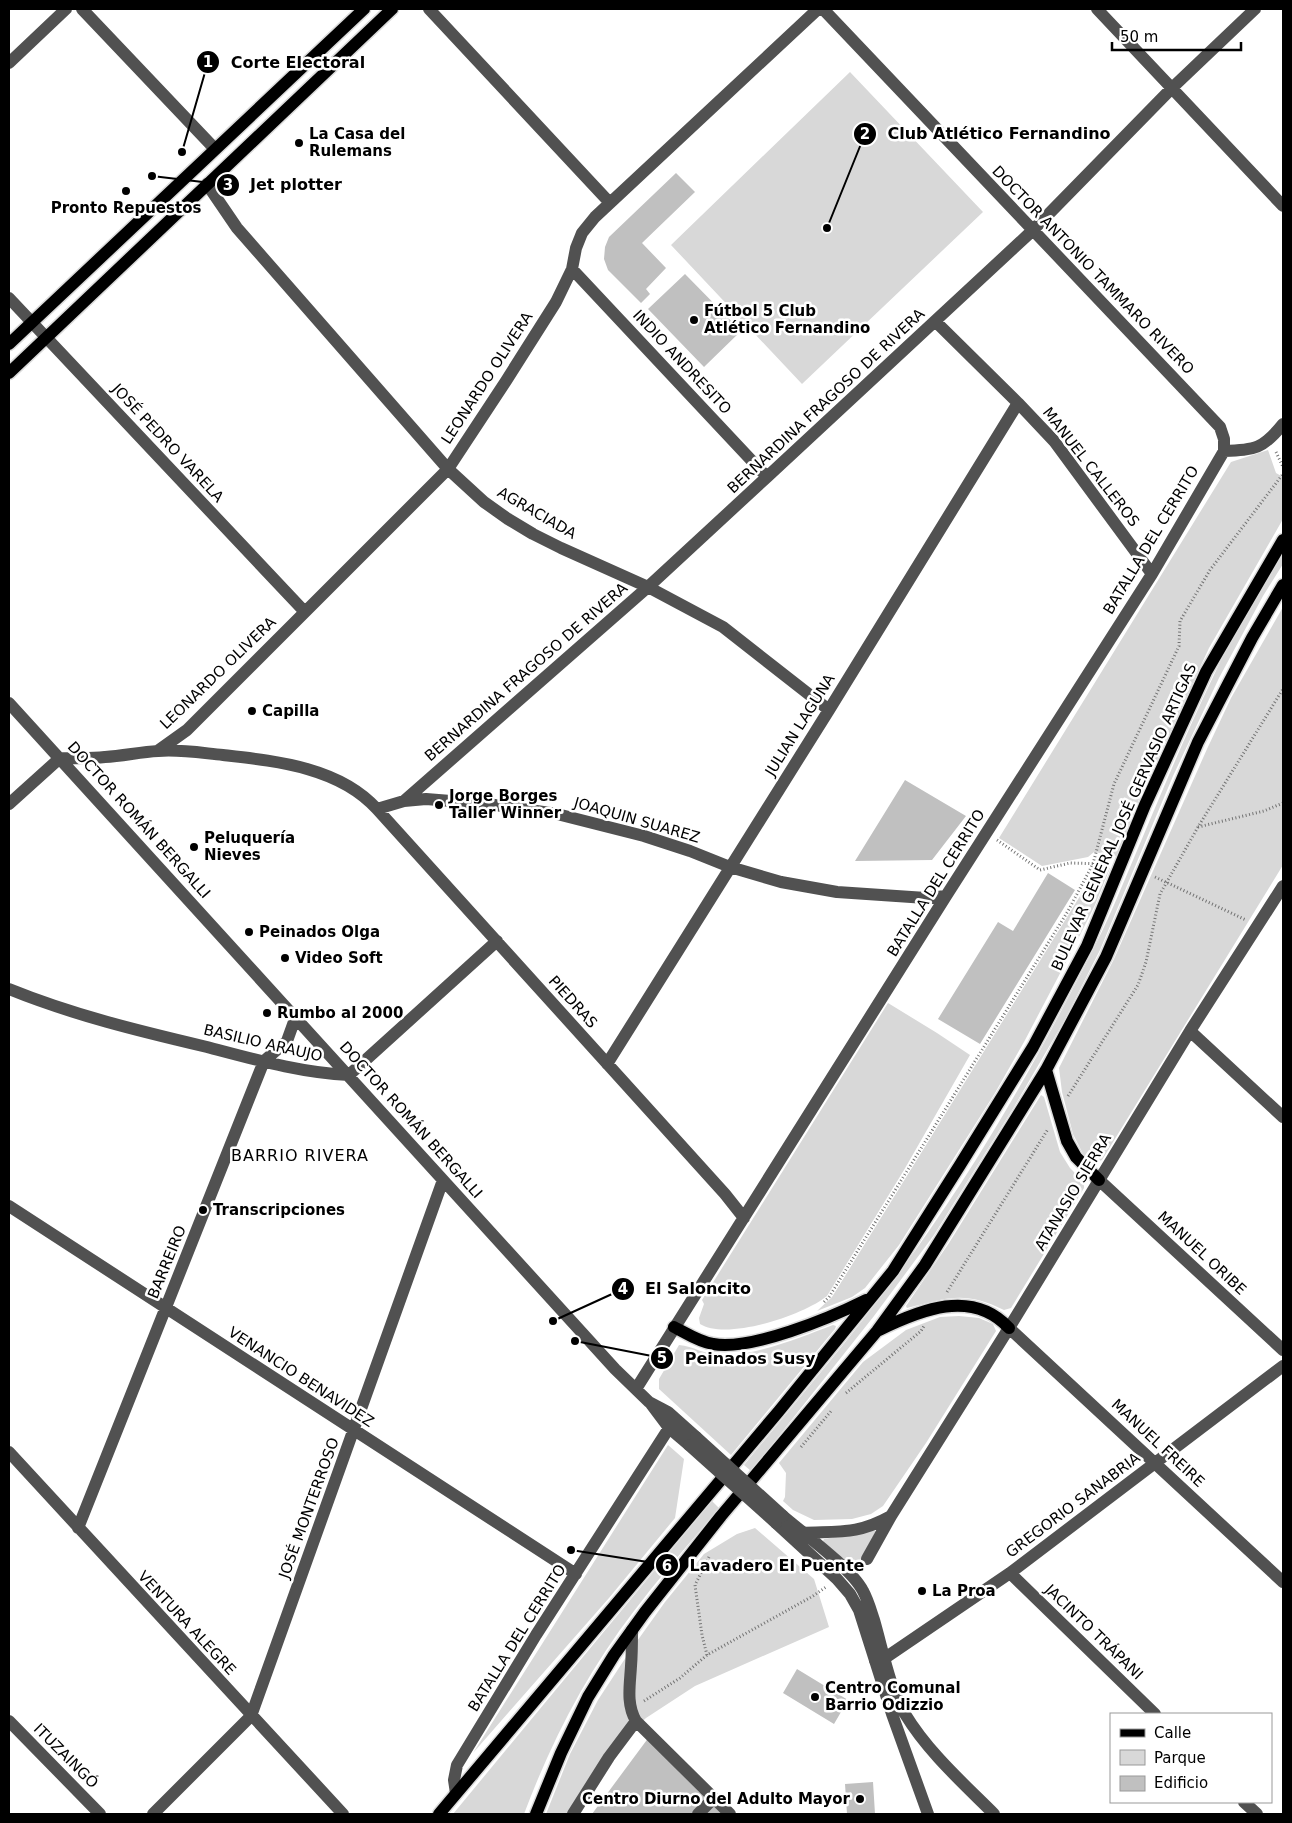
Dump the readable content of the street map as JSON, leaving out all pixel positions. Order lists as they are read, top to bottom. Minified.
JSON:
{"streets":{"main road":["BULEVAR GENERAL JOSÉ GERVASIO ARTIGAS"],"street":["DOCTOR ANTONIO TAMMARO RIVERO","INDIO ANDRESITO","LEONARDO OLIVERA","BERNARDINA FRAGOSO DE RIVERA","JOSÉ PEDRO VARELA","MANUEL CALLEROS","AGRACIADA","BATALLA DEL CERRITO","JULIAN LAGUNA","DOCTOR ROMÁN BERGALLI","JOAQUIN SUAREZ","PIEDRAS","BASILIO ARAUJO","ATANASIO SIERRA","MANUEL ORIBE","BARREIRO","VENANCIO BENAVIDEZ","MANUEL FREIRE","GREGORIO SANABRIA","JOSÉ MONTERROSO","VENTURA ALEGRE","JACINTO TRÁPANI","ITUZAINGÓ"]},"crossings":[["DOCTOR ANTONIO TAMMARO RIVERO","BERNARDINA FRAGOSO DE RIVERA"],["DOCTOR ANTONIO TAMMARO RIVERO","BATALLA DEL CERRITO"],["INDIO ANDRESITO","LEONARDO OLIVERA"],["INDIO ANDRESITO","BERNARDINA FRAGOSO DE RIVERA"],["LEONARDO OLIVERA","JOSÉ PEDRO VARELA"],["LEONARDO OLIVERA","AGRACIADA"],["BERNARDINA FRAGOSO DE RIVERA","MANUEL CALLEROS"],["BERNARDINA FRAGOSO DE RIVERA","AGRACIADA"],["BERNARDINA FRAGOSO DE RIVERA","JOAQUIN SUAREZ"],["MANUEL CALLEROS","BATALLA DEL CERRITO"],["MANUEL CALLEROS","JULIAN LAGUNA"],["AGRACIADA","JULIAN LAGUNA"],["BATALLA DEL CERRITO","BULEVAR GENERAL JOSÉ GERVASIO ARTIGAS"],["BATALLA DEL CERRITO","DOCTOR ROMÁN BERGALLI"],["BATALLA DEL CERRITO","JOAQUIN SUAREZ"],["BATALLA DEL CERRITO","PIEDRAS"],["BATALLA DEL CERRITO","VENANCIO BENAVIDEZ"],["JULIAN LAGUNA","JOAQUIN SUAREZ"],["JULIAN LAGUNA","PIEDRAS"],["DOCTOR ROMÁN BERGALLI","BASILIO ARAUJO"],["DOCTOR ROMÁN BERGALLI","BARREIRO"],["DOCTOR ROMÁN BERGALLI","JOSÉ MONTERROSO"],["JOAQUIN SUAREZ","PIEDRAS"],["BASILIO ARAUJO","BARREIRO"],["ATANASIO SIERRA","MANUEL ORIBE"],["ATANASIO SIERRA","MANUEL FREIRE"],["BARREIRO","VENANCIO BENAVIDEZ"],["BARREIRO","VENTURA ALEGRE"],["VENANCIO BENAVIDEZ","JOSÉ MONTERROSO"],["MANUEL FREIRE","GREGORIO SANABRIA"],["GREGORIO SANABRIA","JACINTO TRÁPANI"],["JOSÉ MONTERROSO","VENTURA ALEGRE"]],"districts":["BARRIO RIVERA"],"places":["La Casa del Rulemans","Corte Electoral","Jet plotter","Pronto Repuestos","Club Atlético Fernandino","Fútbol 5 Club Atlético Fernandino","Capilla","Jorge Borges Taller Winner","Peluquería Nieves","Peinados Olga","Video Soft","Rumbo al 2000","Transcripciones","El Saloncito","Peinados Susy","Lavadero El Puente","La Proa","Centro Comunal Barrio Odizzio","Centro Diurno del Adulto Mayor"],"legend":["Calle","Parque","Edificio"],"scale_bar":"50 m"}
